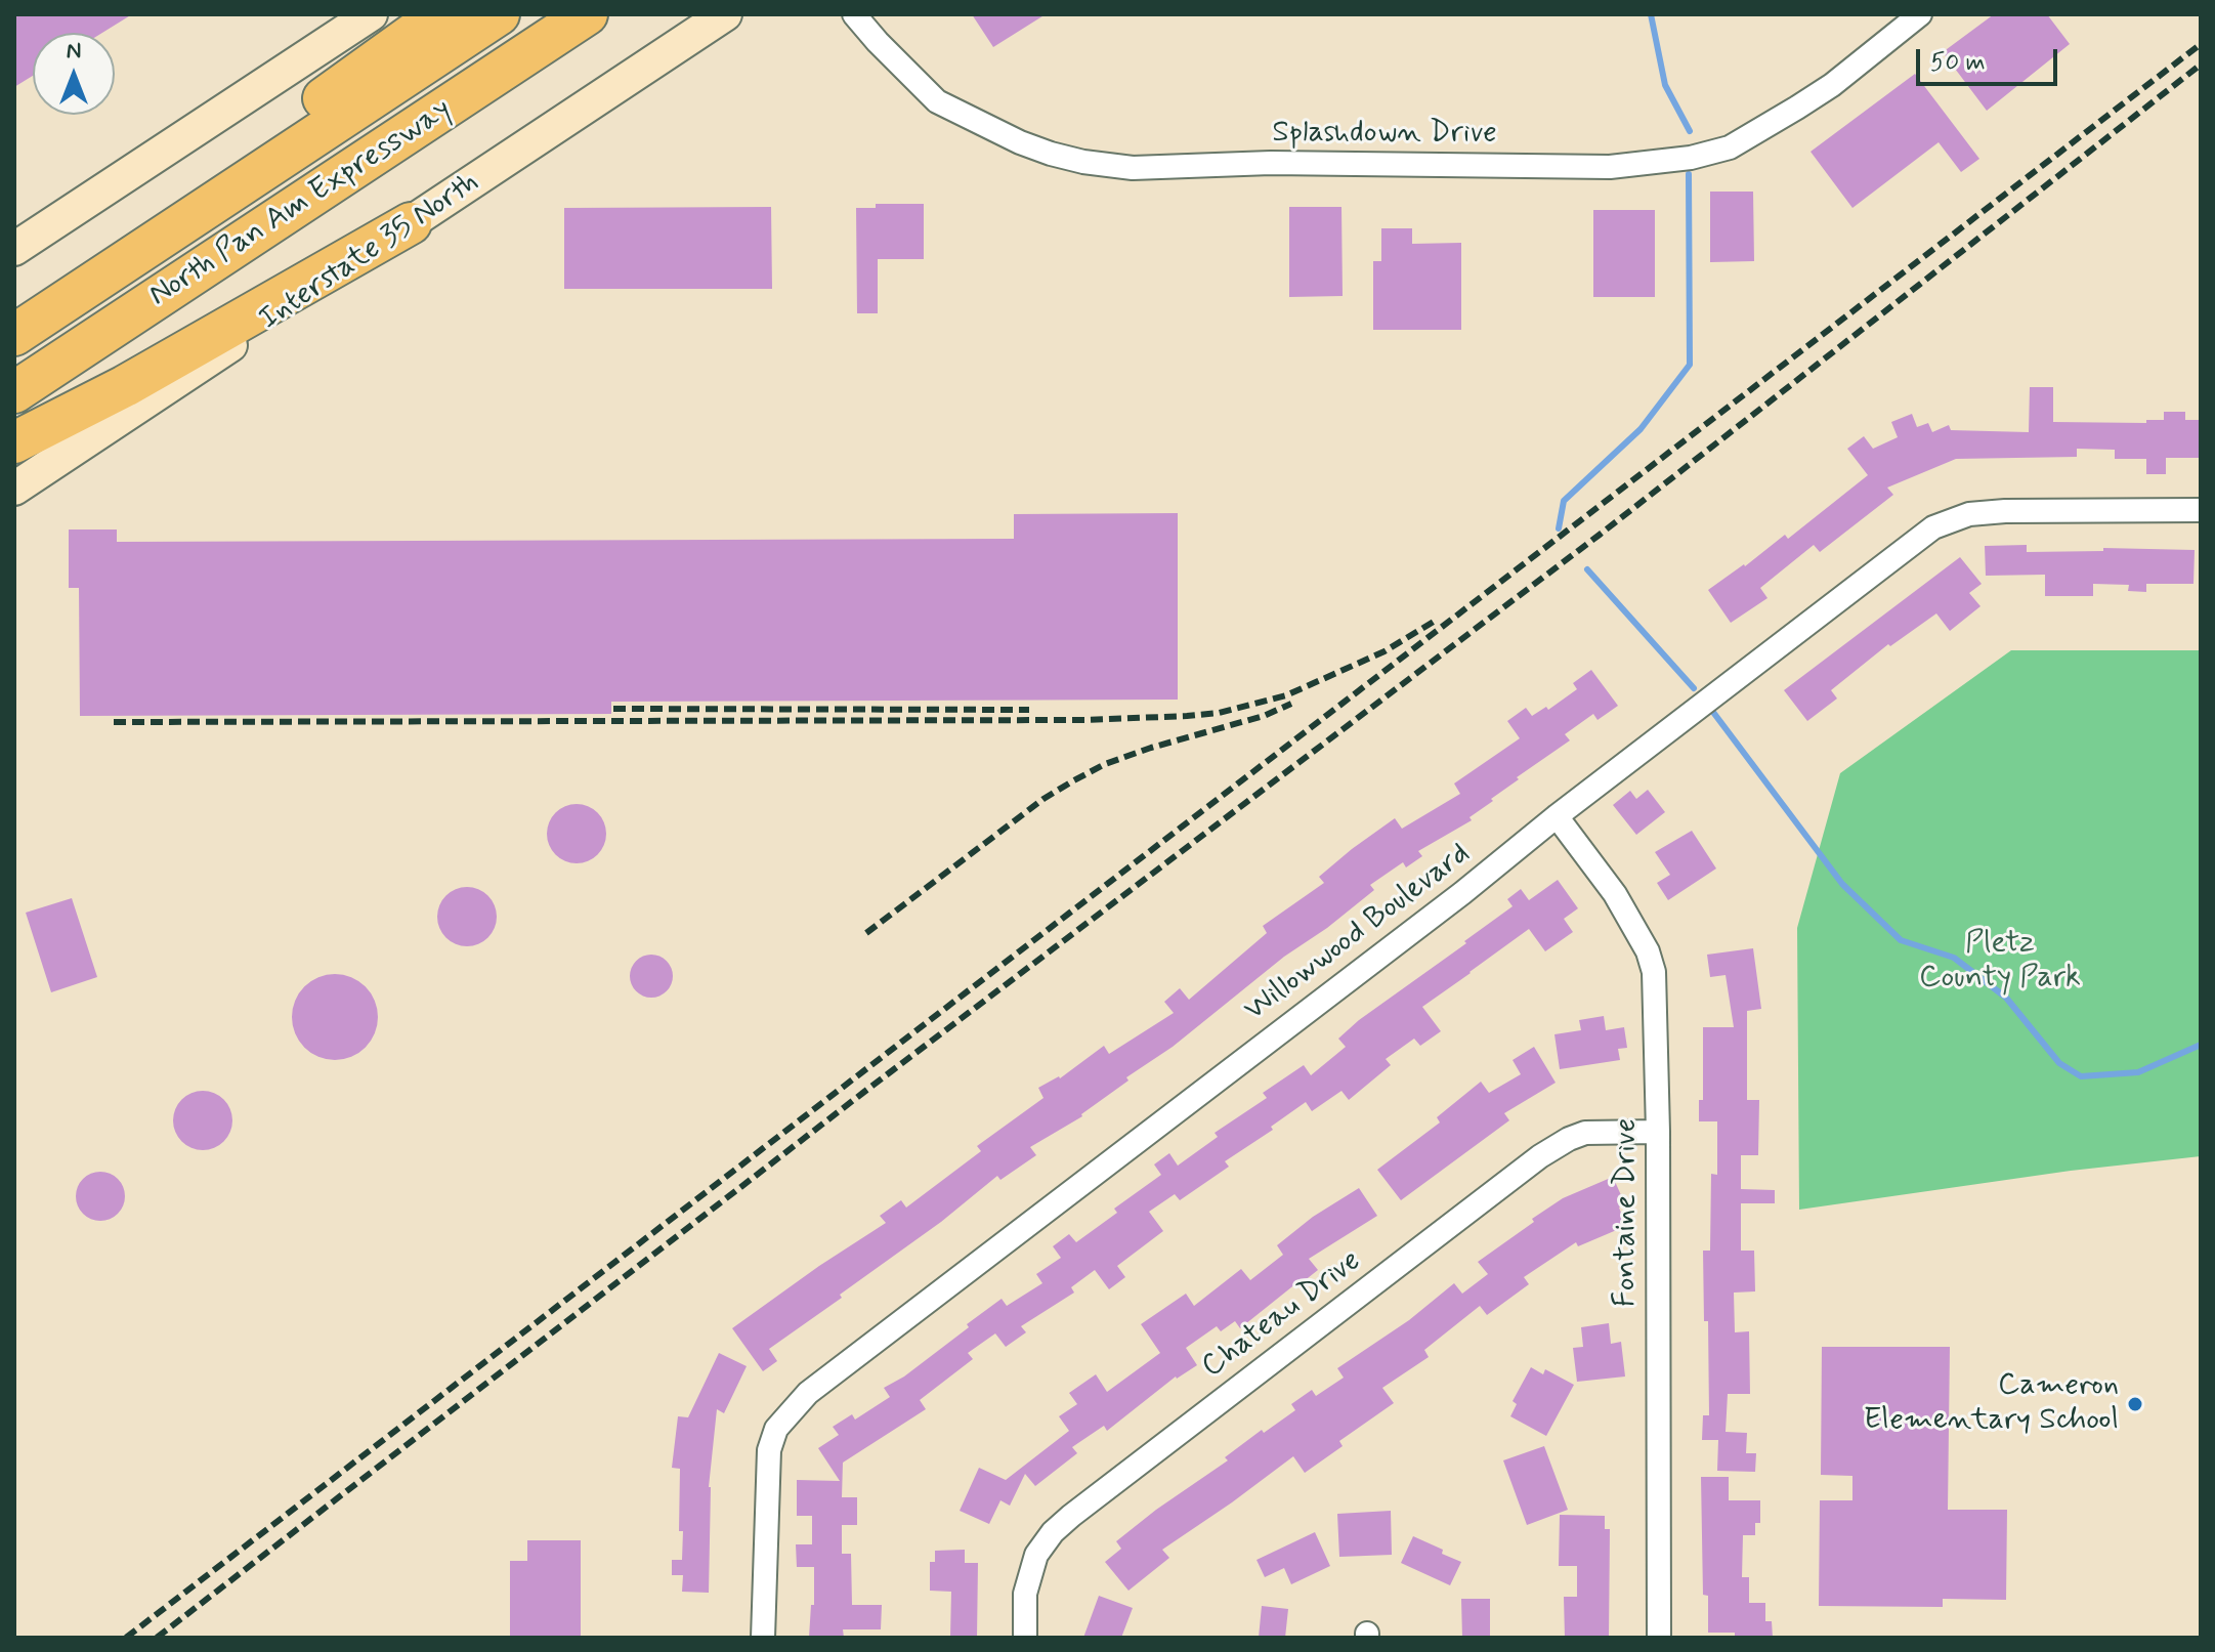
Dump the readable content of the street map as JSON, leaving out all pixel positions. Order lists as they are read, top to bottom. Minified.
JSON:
{"streets":{"highway":["North Pan Am Expressway"],"main road":["Interstate 35 North"],"street":["Splashdown Drive","Willowwood Boulevard","Fontaine Drive","Chateau Drive"]},"crossings":[["Willowwood Boulevard","Fontaine Drive"],["Fontaine Drive","Chateau Drive"]],"parks":["Pletz County Park"],"places":["Cameron Elementary School"],"scale_bar":"50 m","north":"top"}
